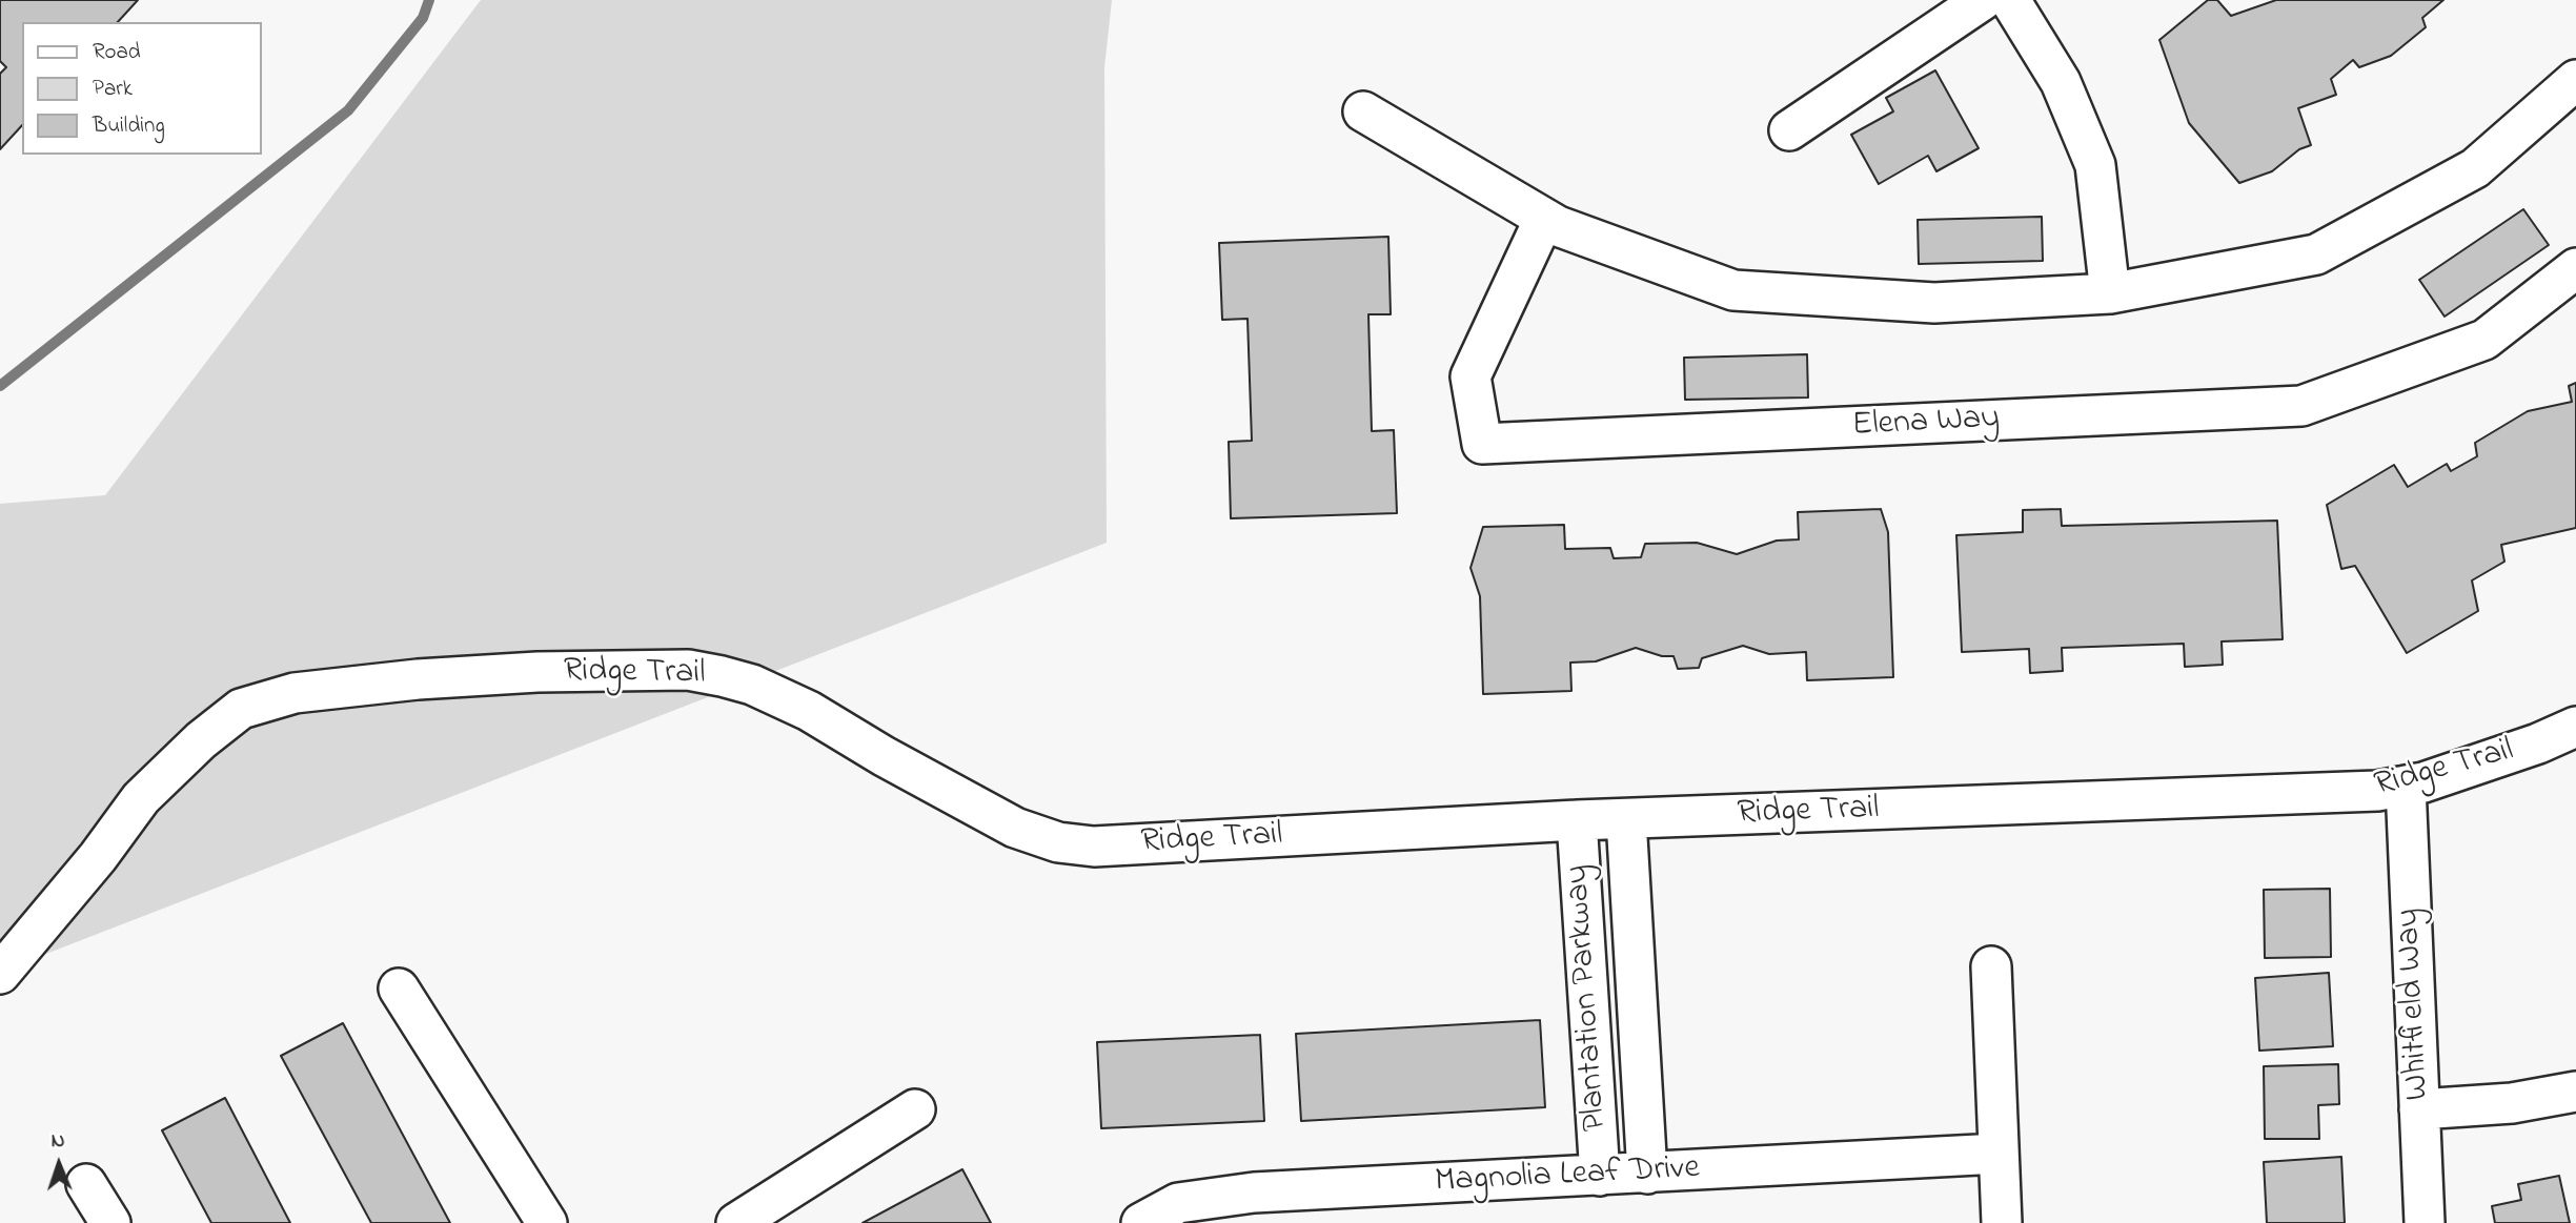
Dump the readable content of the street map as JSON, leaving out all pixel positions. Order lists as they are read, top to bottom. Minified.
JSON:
{"streets":{"street":["Elena Way","Ridge Trail","Plantation Parkway","Whitfield Way","Magnolia Leaf Drive"]},"crossings":[["Ridge Trail","Plantation Parkway"],["Ridge Trail","Whitfield Way"],["Plantation Parkway","Magnolia Leaf Drive"]],"legend":["Road","Park","Building"],"north":"top"}
